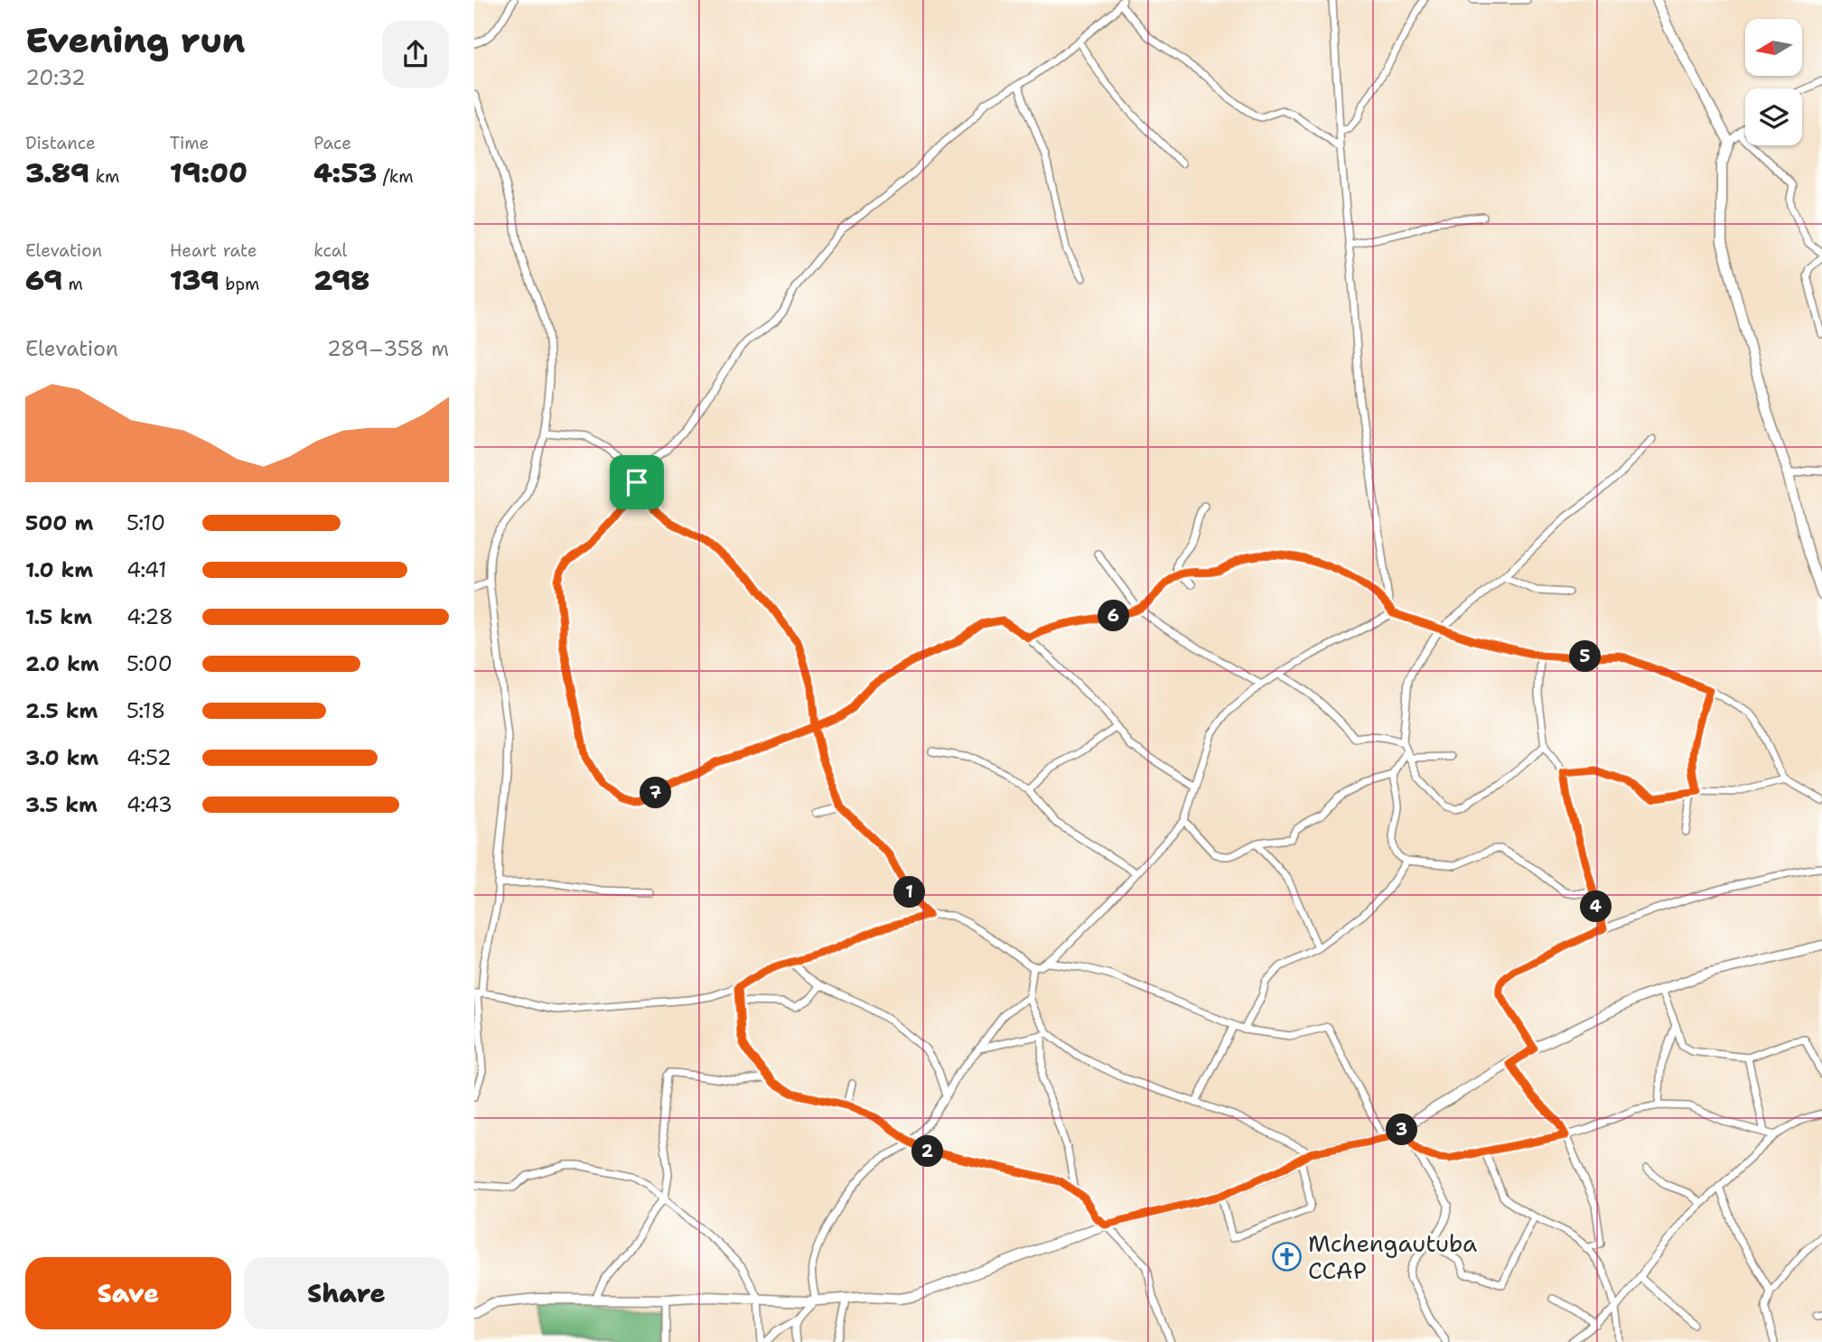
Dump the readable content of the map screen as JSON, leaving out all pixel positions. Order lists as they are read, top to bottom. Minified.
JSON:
{"places":{"church":["Mchengautuba CCAP"]},"north":"left","page":{"heading":["Evening run","20:32"],"stats":[["Distance","3.89 km"],["Time","19:00"],["Pace","4:53 /km"],["Elevation","69 m"],["Heart rate","139 bpm"],["kcal","298"]],"chart":["Elevation","289–358 m"],"list":[{"name":"500 m","note":"5:10"},{"name":"1.0 km","note":"4:41"},{"name":"1.5 km","note":"4:28"},{"name":"2.0 km","note":"5:00"},{"name":"2.5 km","note":"5:18"},{"name":"3.0 km","note":"4:52"},{"name":"3.5 km","note":"4:43"}],"pins":["6","5","7","1","4","3","2"],"buttons":["Save","Share"]}}
